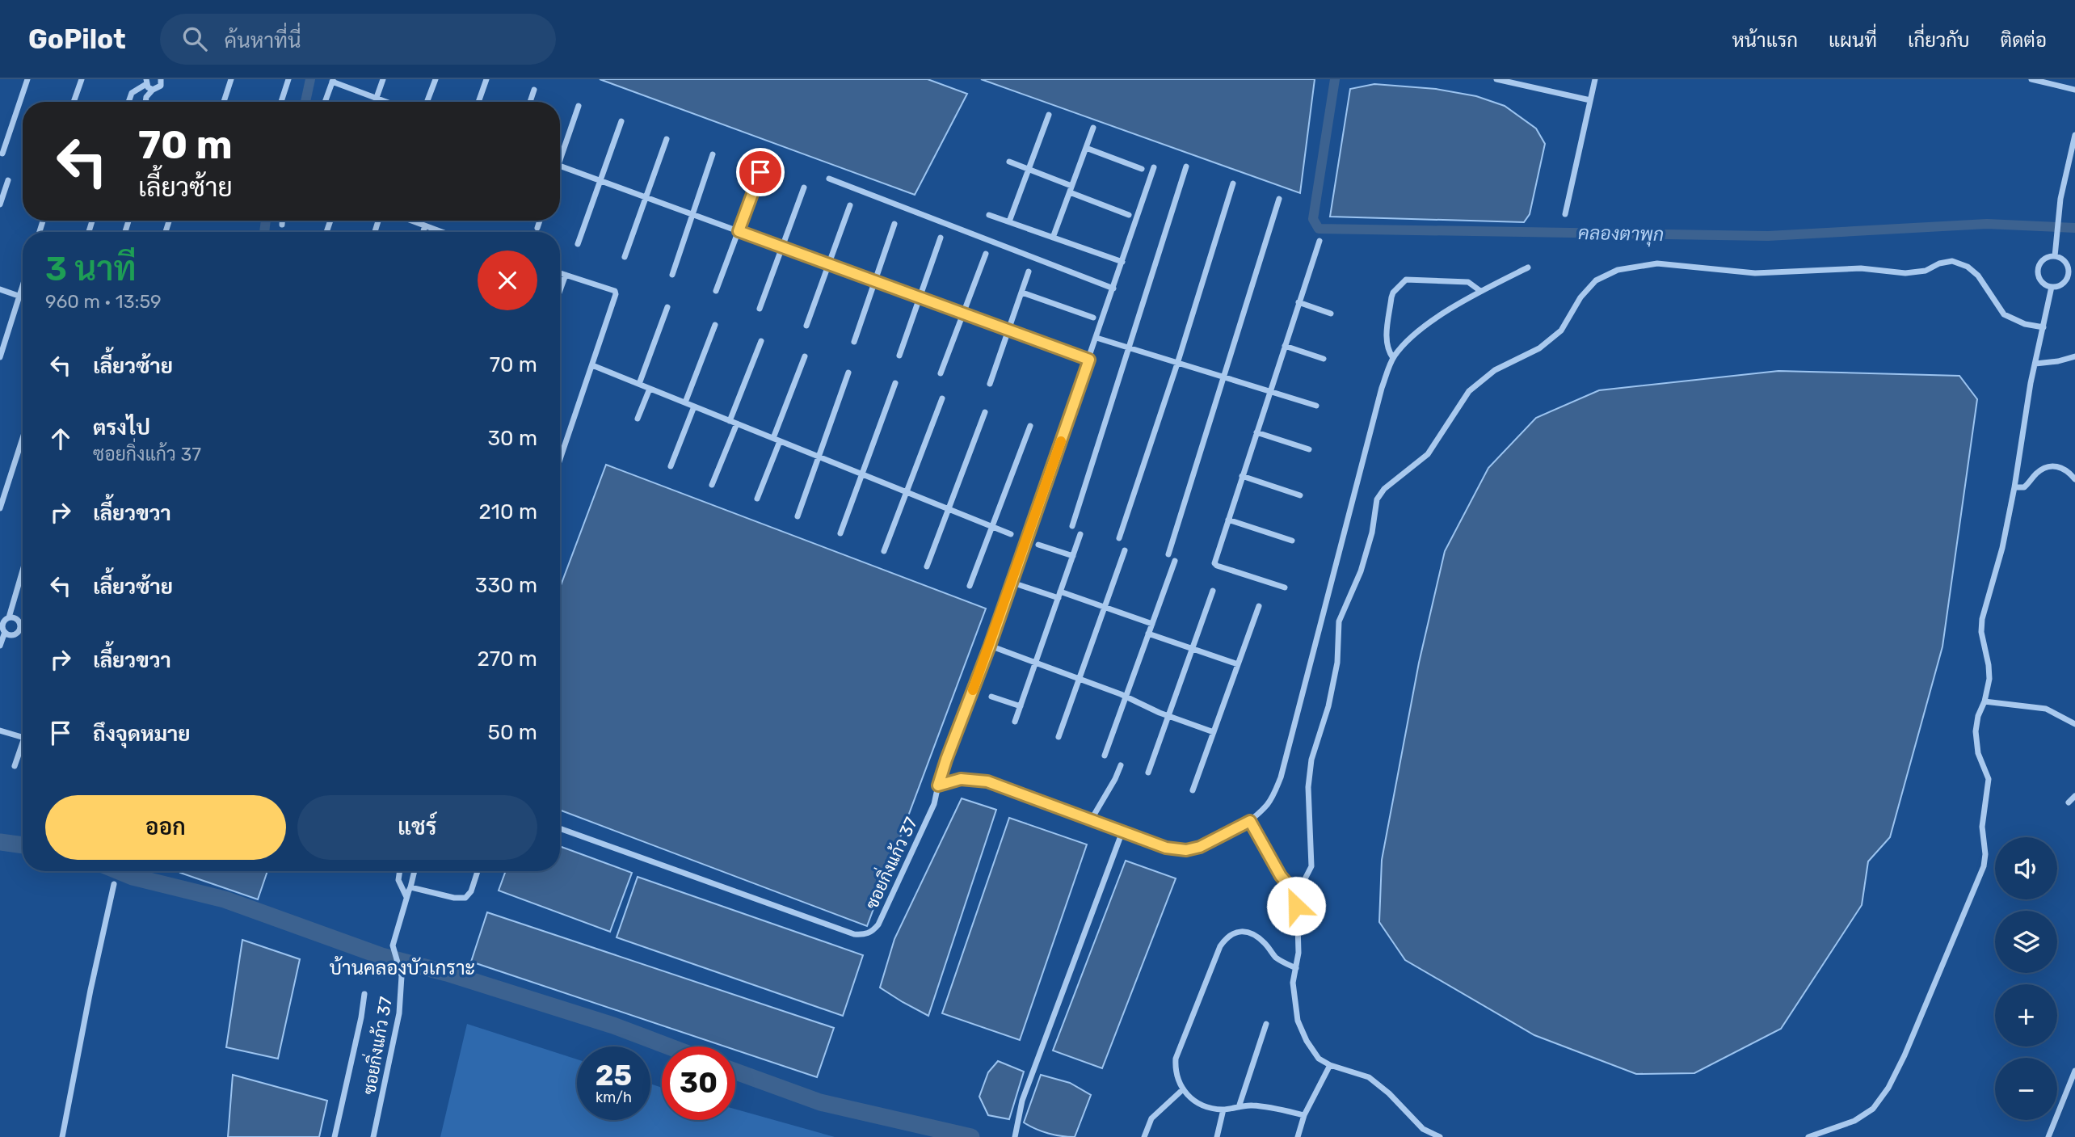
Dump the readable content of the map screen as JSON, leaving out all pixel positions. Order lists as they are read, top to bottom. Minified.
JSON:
{"streets":{"street":["ซอยกิ่งแก้ว 37"]},"districts":["บ้านคลองบัวเกราะ"],"water":["คลองตาพุก"],"page":{"header":"GoPilot","search":"ค้นหาที่นี่","nav":["หน้าแรก","แผนที่","เกี่ยวกับ","ติดต่อ"],"turn":["70 m","เลี้ยวซ้าย"],"heading":["3 นาที","960 m · 13:59"],"list":[{"name":"เลี้ยวซ้าย","value":"70 m"},{"name":"ตรงไป","note":"ซอยกิ่งแก้ว 37","value":"30 m"},{"name":"เลี้ยวขวา","value":"210 m"},{"name":"เลี้ยวซ้าย","value":"330 m"},{"name":"เลี้ยวขวา","value":"270 m"},{"name":"ถึงจุดหมาย","value":"50 m"}],"buttons":["ออก","แชร์"],"map_buttons":["+","−"],"speed":"25 km/h","limit":"30"}}
